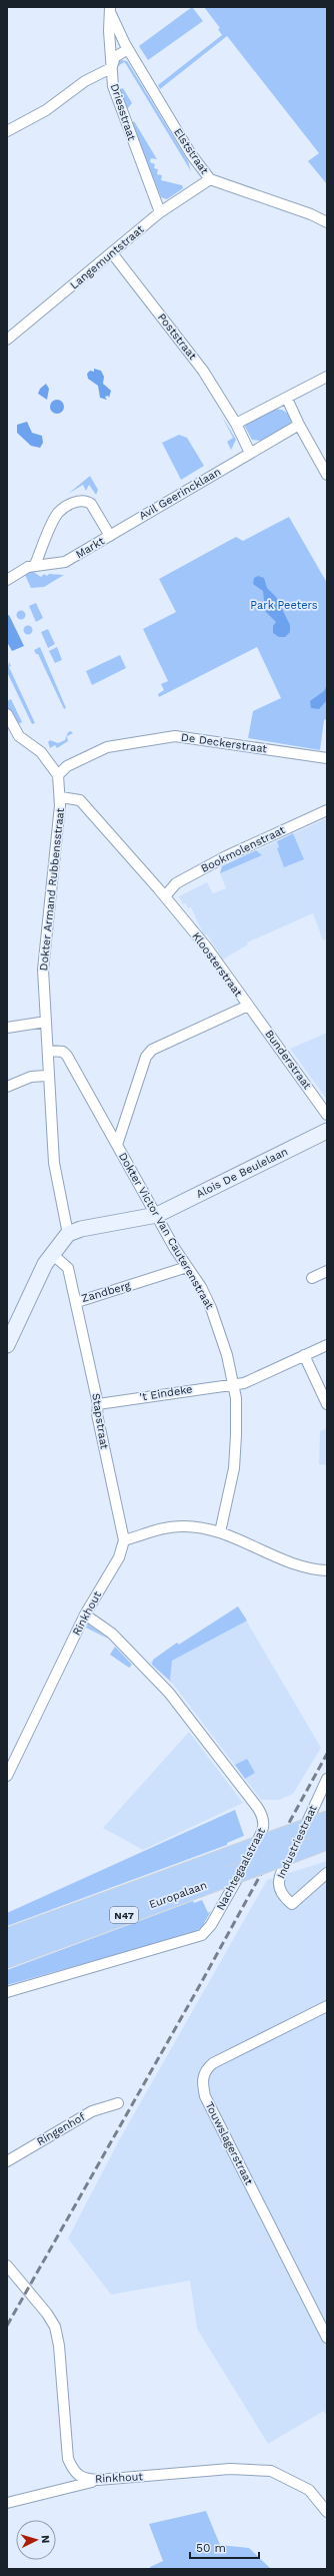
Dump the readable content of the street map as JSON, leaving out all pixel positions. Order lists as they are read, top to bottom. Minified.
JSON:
{"streets":{"highway":["Europalaan","N47"],"street":["Driesstraat","Elststraat","Langemuntstraat","Poststraat","Avil Geerincklaan","Markt","De Deckerstraat","Bookmolenstraat","Dokter Armand Rubbensstraat","Kloosterstraat","Bunderstraat","Alois De Beulelaan","Dokter Victor Van Cauterenstraat","Zandberg","'t Eindeke","Stapstraat","Rinkhout","Industriestraat","Nachtegaalstraat","Ringenhof","Touwslagerstraat"]},"crossings":[["Driesstraat","Elststraat"],["Driesstraat","Langemuntstraat"],["Elststraat","Langemuntstraat"],["Langemuntstraat","Poststraat"],["Avil Geerincklaan","Markt"],["De Deckerstraat","Dokter Armand Rubbensstraat"],["Bookmolenstraat","Kloosterstraat"],["Dokter Armand Rubbensstraat","Kloosterstraat"],["Dokter Armand Rubbensstraat","Dokter Victor Van Cauterenstraat"],["Kloosterstraat","Bunderstraat"],["Kloosterstraat","Dokter Victor Van Cauterenstraat"],["Alois De Beulelaan","Dokter Victor Van Cauterenstraat"],["Dokter Victor Van Cauterenstraat","Zandberg"],["Dokter Victor Van Cauterenstraat","'t Eindeke"],["Zandberg","Stapstraat"],["'t Eindeke","Stapstraat"],["Stapstraat","Rinkhout"],["Rinkhout","Nachtegaalstraat"]],"parks":["Park Peeters"],"scale_bar":"50 m","north":"right"}
